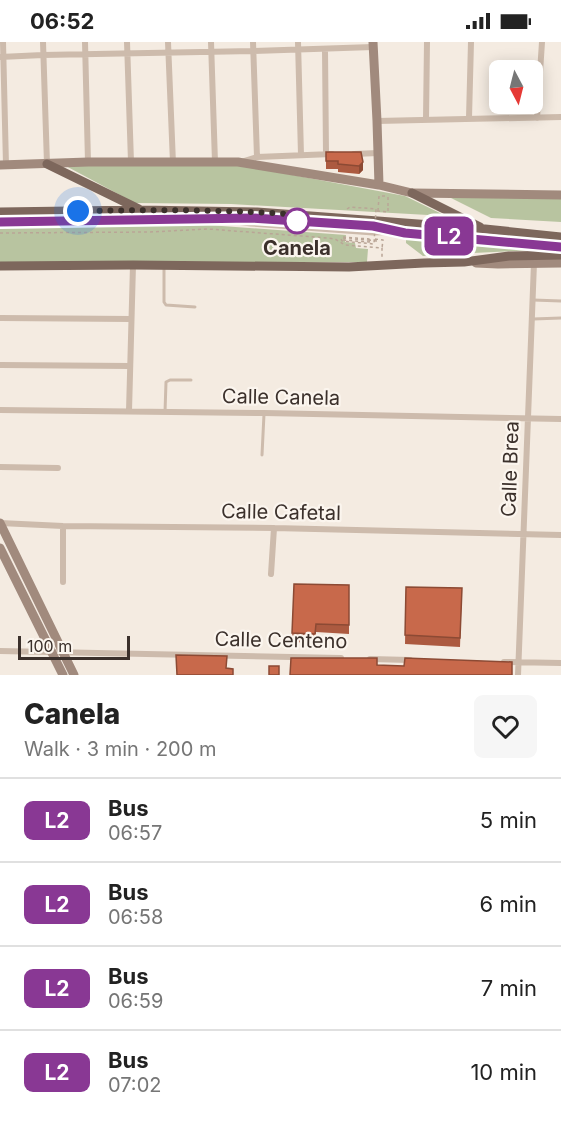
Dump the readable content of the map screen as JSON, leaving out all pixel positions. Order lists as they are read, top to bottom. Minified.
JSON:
{"streets":{"street":["Calle Canela","Calle Brea","Calle Cafetal","Calle Centeno"]},"crossings":[["Calle Canela","Calle Brea"],["Calle Brea","Calle Cafetal"]],"places":["Canela"],"lines":["bus line L2"],"scale_bar":"100 m","north":"bottom","page":{"status":"06:52","on_map":"L2","scale":"100 m","heading":["Canela","Walk · 3 min · 200 m"],"list":[{"mark":"L2","name":"Bus","note":"06:57","value":"5 min"},{"mark":"L2","name":"Bus","note":"06:58","value":"6 min"},{"mark":"L2","name":"Bus","note":"06:59","value":"7 min"},{"mark":"L2","name":"Bus","note":"07:02","value":"10 min"}]}}
